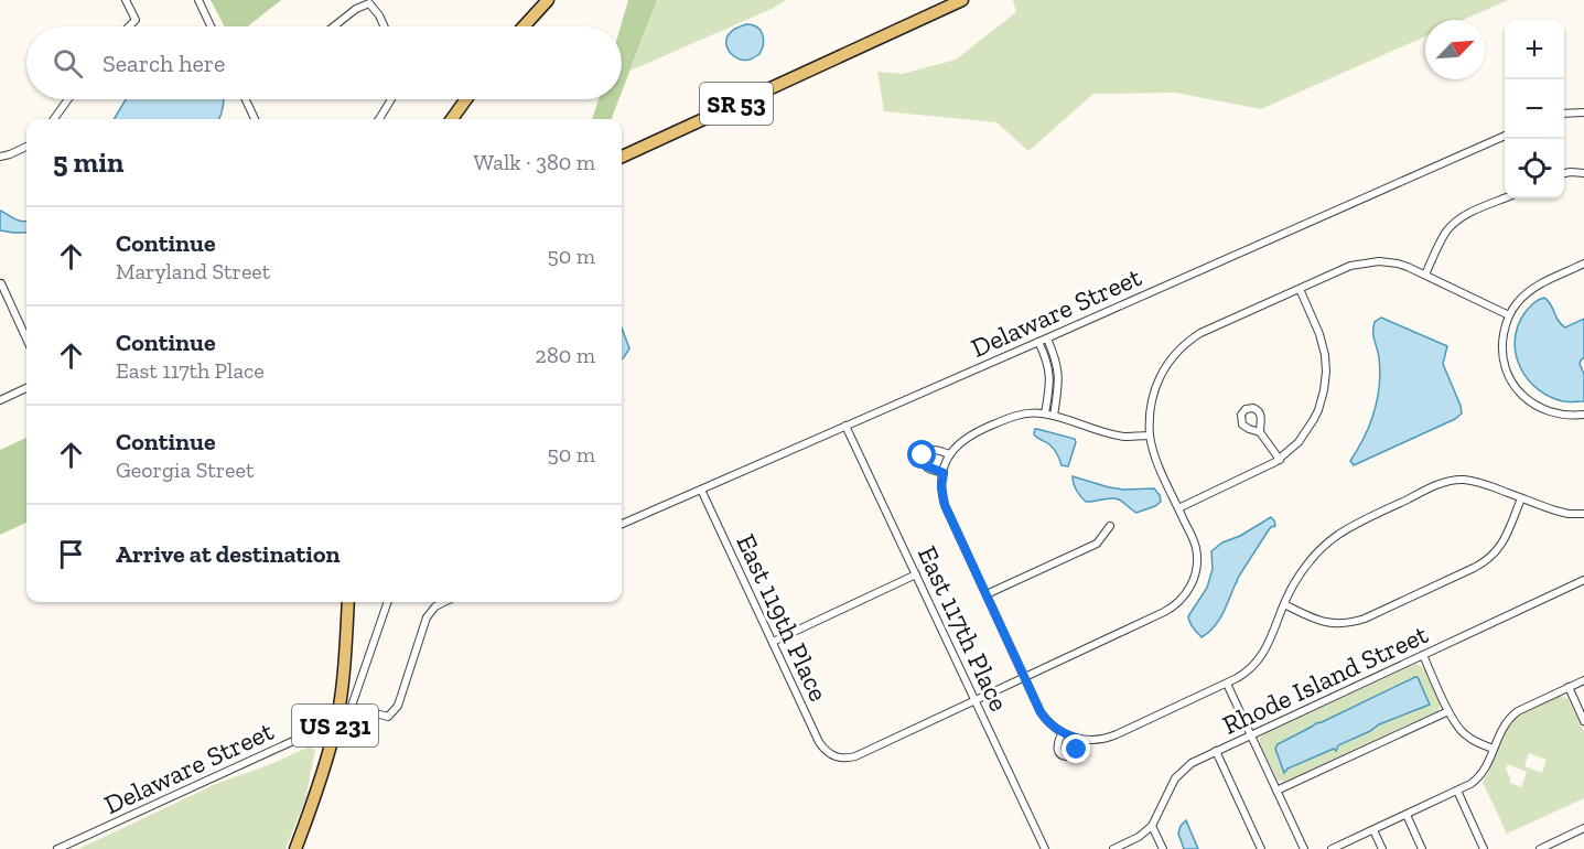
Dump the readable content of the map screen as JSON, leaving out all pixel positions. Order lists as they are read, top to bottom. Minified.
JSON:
{"streets":{"main road":["SR 53","US 231"],"street":["Delaware Street","East 119th Place","East 117th Place","Rhode Island Street"]},"crossings":[["Delaware Street","East 119th Place"],["Delaware Street","East 117th Place"],["Delaware Street","US 231"],["East 119th Place","East 117th Place"]],"north":"top right","page":{"map_buttons":["+","−"],"search":"Search here","heading":["5 min","Walk · 380 m"],"list":[["Continue","Maryland Street","50 m"],["Continue","East 117th Place","280 m"],["Continue","Georgia Street","50 m"],"Arrive at destination"]}}
